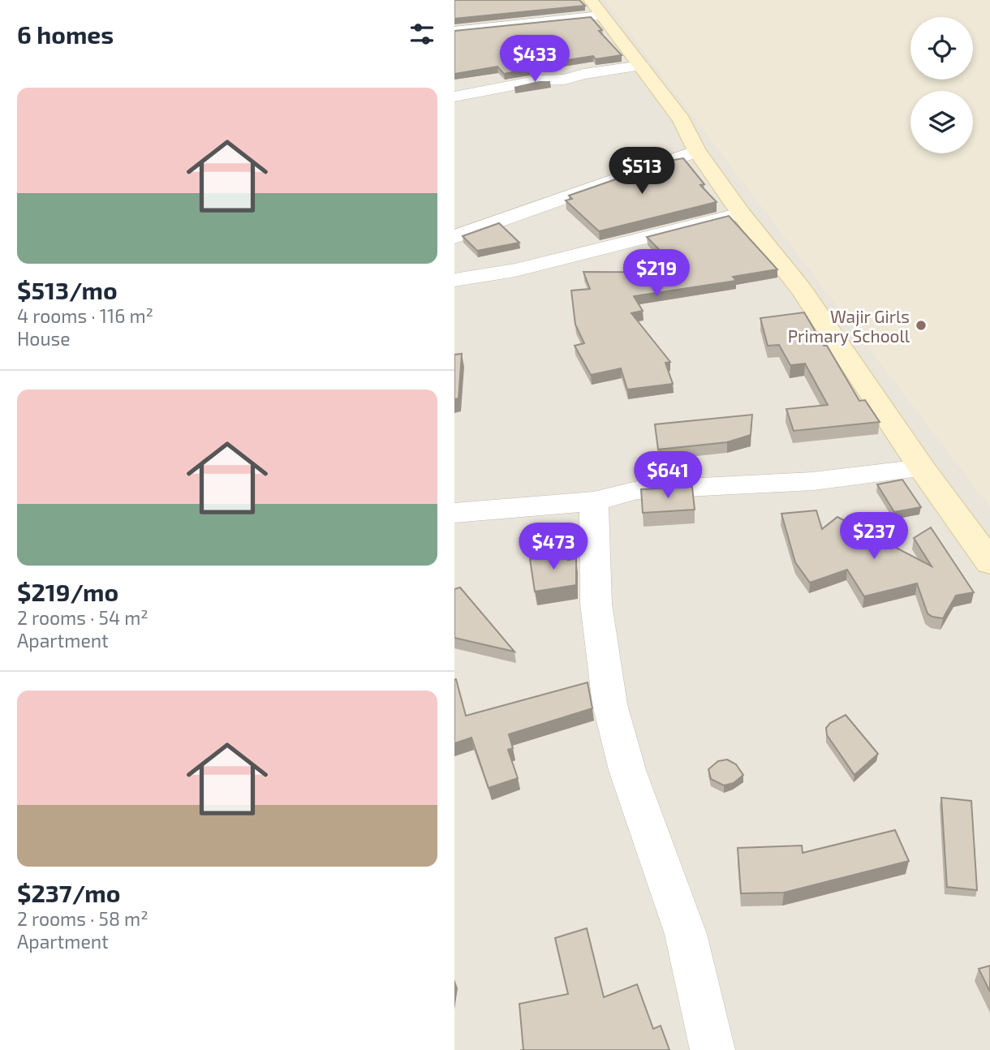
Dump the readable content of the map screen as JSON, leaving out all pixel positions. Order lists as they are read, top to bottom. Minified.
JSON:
{"places":["Wajir Girls Primary Schooll"],"page":{"heading":"6 homes","price":["$433","$513","$219","$641","$237","$473"],"list":[{"name":"$513/mo","note":"4 rooms · 116 m² · House"},{"name":"$219/mo","note":"2 rooms · 54 m² · Apartment"},{"name":"$237/mo","note":"2 rooms · 58 m² · Apartment"}]}}
